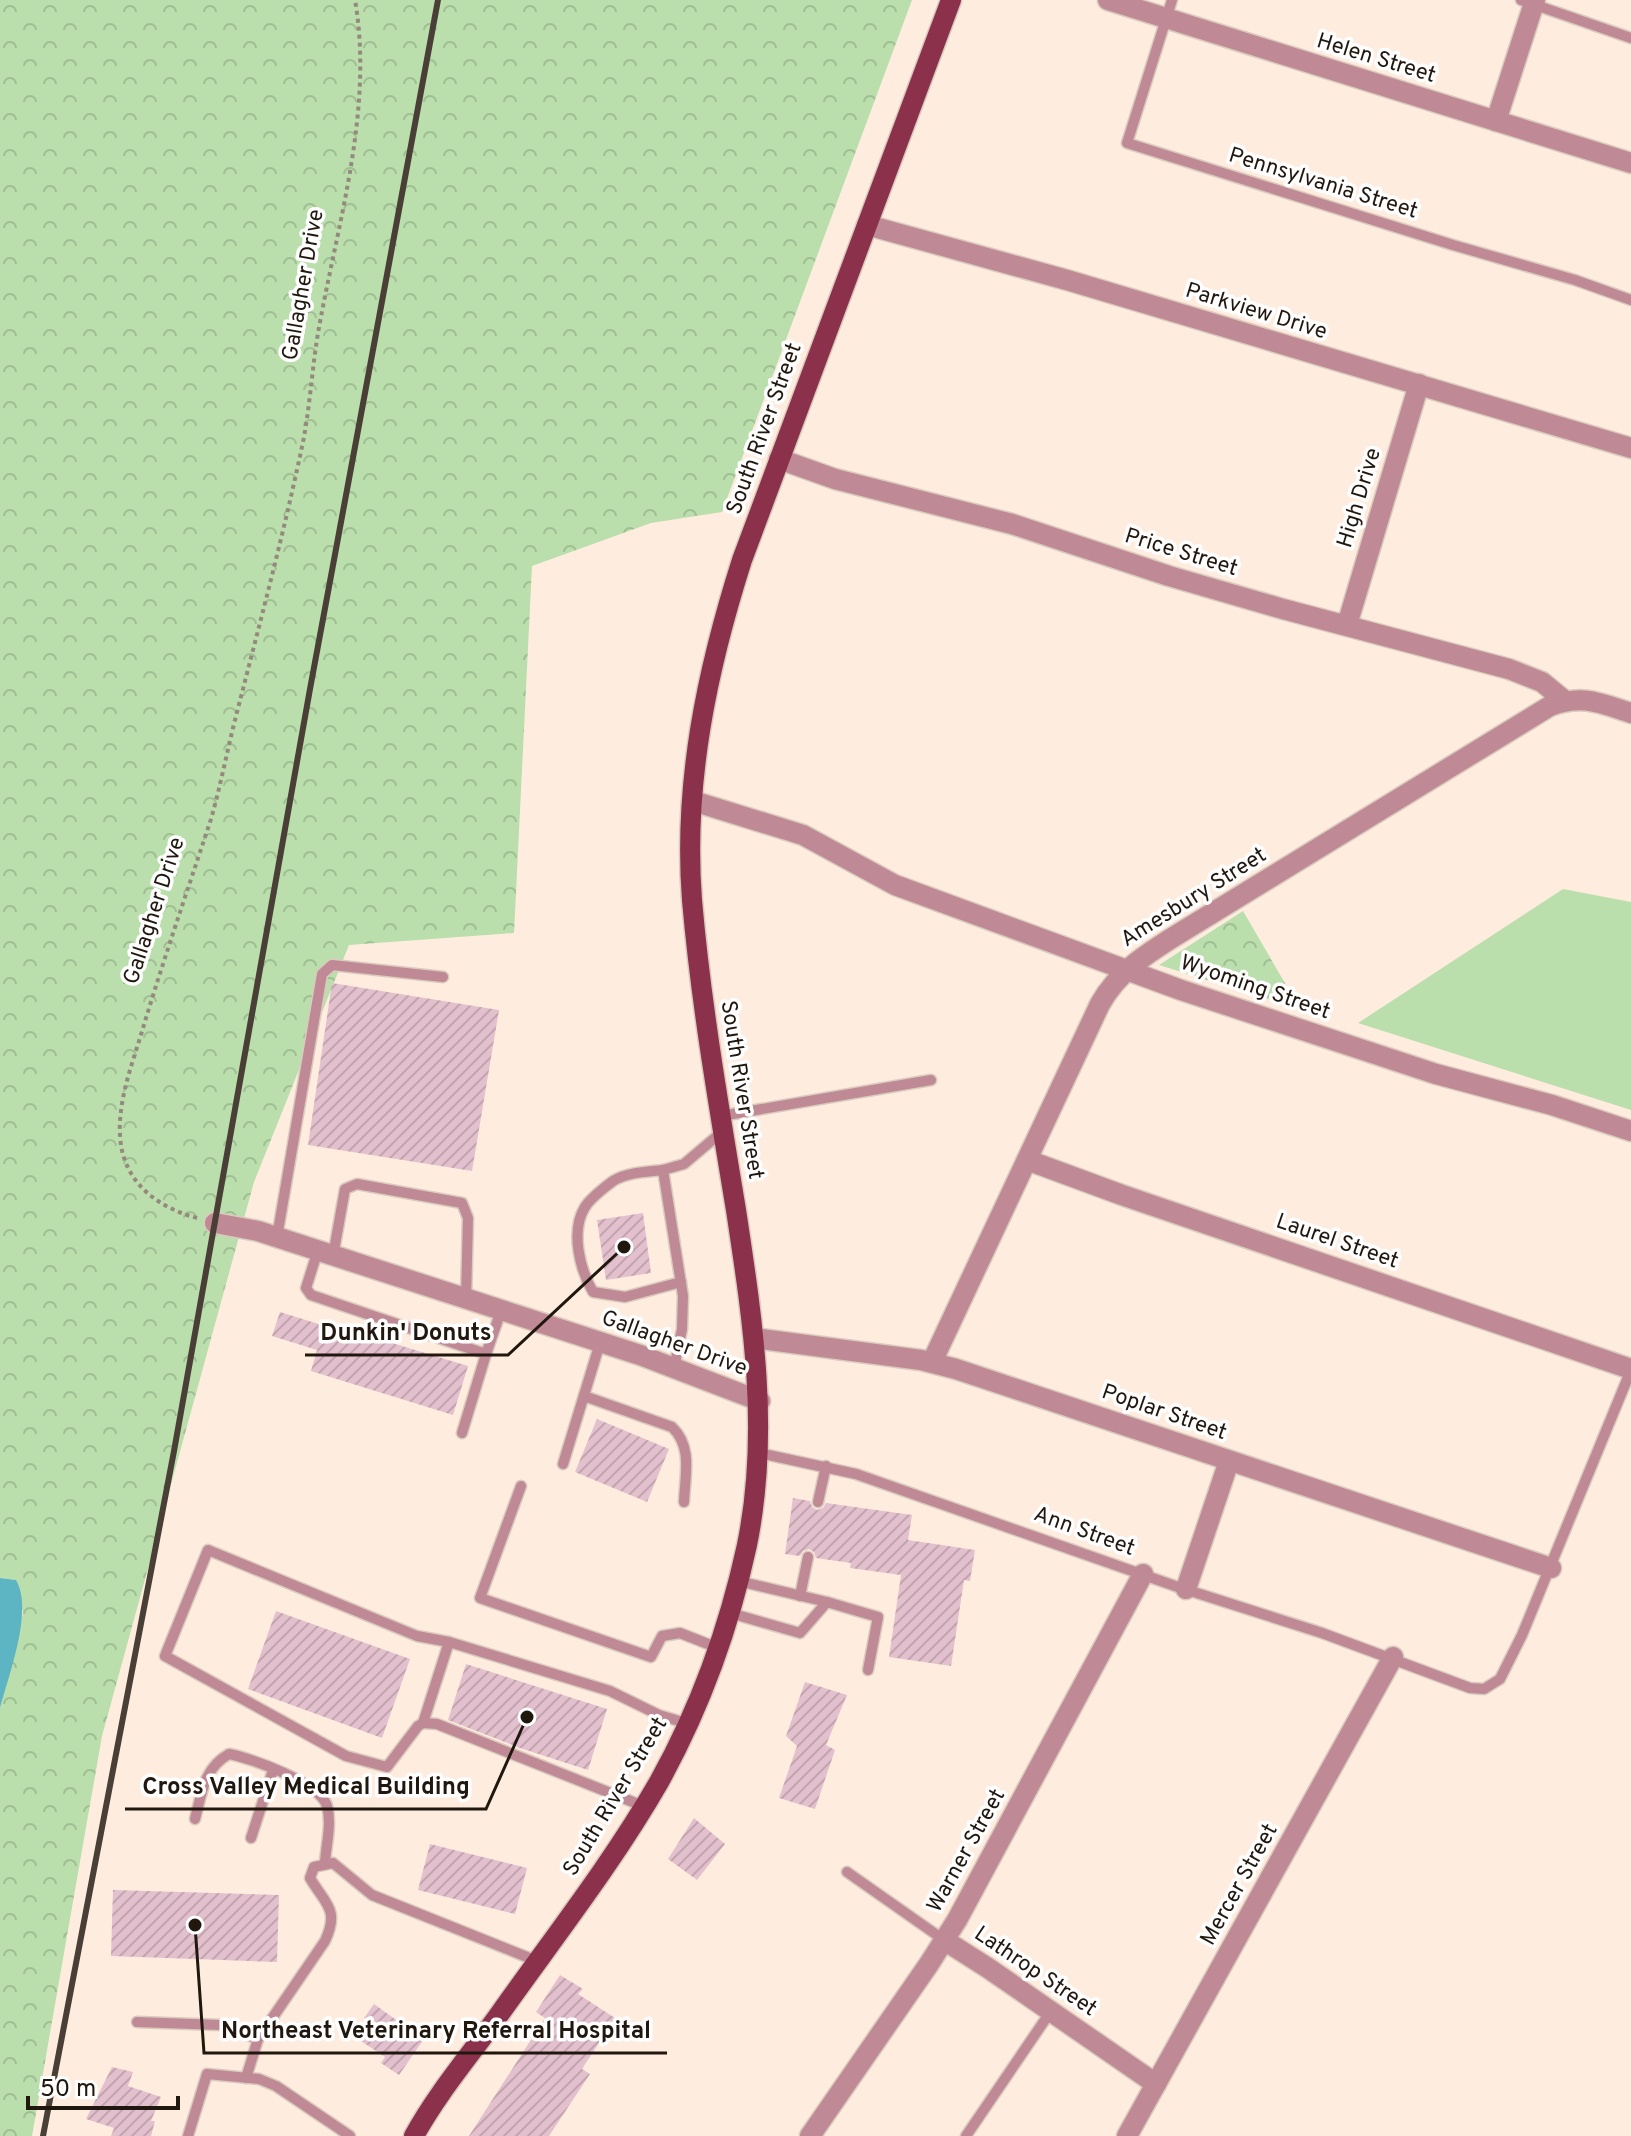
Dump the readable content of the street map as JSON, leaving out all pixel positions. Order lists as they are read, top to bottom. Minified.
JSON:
{"streets":{"main road":["South River Street"],"street":["Helen Street","Gallagher Drive","Parkview Drive","High Drive","Price Street","Amesbury Street","Wyoming Street","Laurel Street","Poplar Street","Warner Street","Mercer Street","Lathrop Street"],"lane":["Pennsylvania Street","Ann Street"]},"crossings":[["Helen Street","Pennsylvania Street"],["Gallagher Drive","South River Street"],["Parkview Drive","South River Street"],["Parkview Drive","High Drive"],["South River Street","Price Street"],["South River Street","Wyoming Street"],["South River Street","Poplar Street"],["South River Street","Ann Street"],["High Drive","Price Street"],["Price Street","Amesbury Street"],["Amesbury Street","Wyoming Street"],["Amesbury Street","Laurel Street"],["Amesbury Street","Poplar Street"],["Poplar Street","Ann Street"],["Ann Street","Warner Street"],["Ann Street","Mercer Street"],["Warner Street","Lathrop Street"],["Mercer Street","Lathrop Street"]],"places":["Dunkin' Donuts","Cross Valley Medical Building","Northeast Veterinary Referral Hospital"],"scale_bar":"50 m"}
